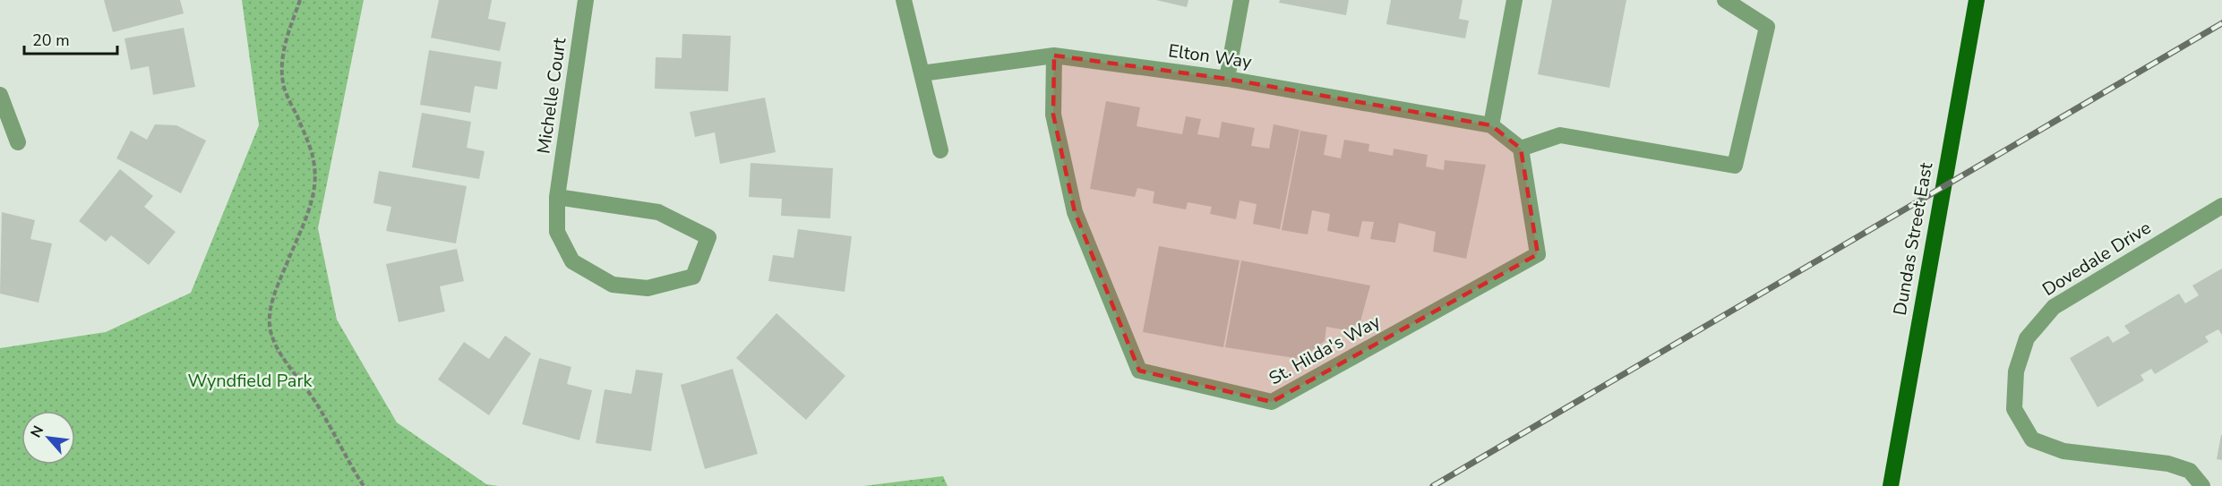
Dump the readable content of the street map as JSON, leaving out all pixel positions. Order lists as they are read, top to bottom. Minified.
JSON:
{"streets":{"main road":["Dundas Street East"],"street":["Elton Way","Michelle Court","Dovedale Drive","St. Hilda's Way"]},"crossings":[["Elton Way","St. Hilda's Way"]],"parks":["Wyndfield Park"],"scale_bar":"20 m","north":"top left"}
